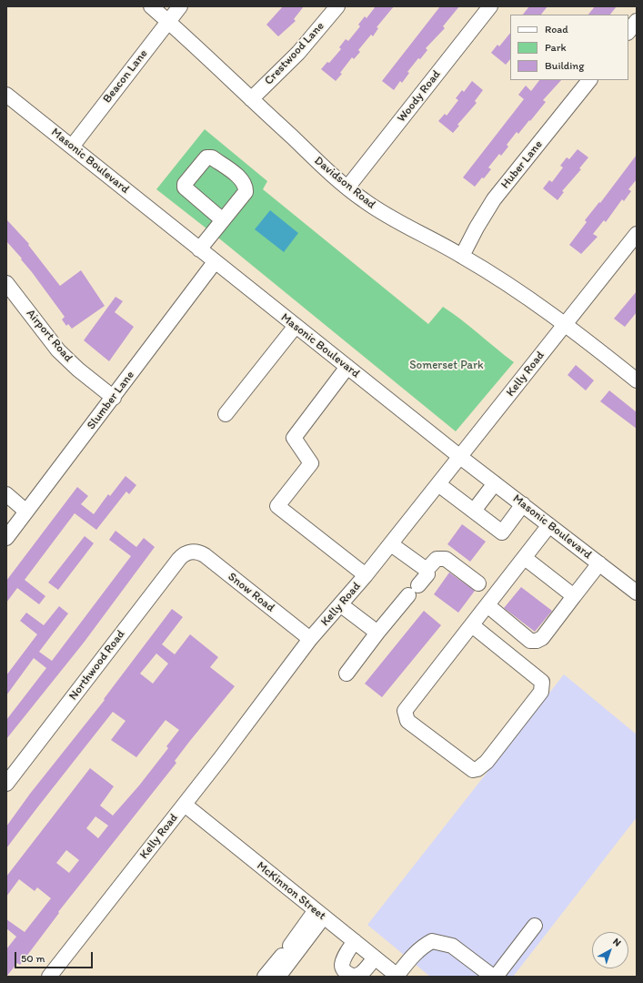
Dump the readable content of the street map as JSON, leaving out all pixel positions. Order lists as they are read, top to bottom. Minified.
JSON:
{"streets":{"street":["Crestwood Lane","Beacon Lane","Woody Road","Masonic Boulevard","Huber Lane","Davidson Road","Airport Road","Kelly Road","Slumber Lane","Snow Road","Northwood Road","McKinnon Street"]},"crossings":[["Crestwood Lane","Davidson Road"],["Beacon Lane","Masonic Boulevard"],["Beacon Lane","Davidson Road"],["Woody Road","Davidson Road"],["Masonic Boulevard","Kelly Road"],["Masonic Boulevard","Slumber Lane"],["Huber Lane","Davidson Road"],["Davidson Road","Kelly Road"],["Airport Road","Slumber Lane"],["Kelly Road","Snow Road"],["Kelly Road","McKinnon Street"],["Snow Road","Northwood Road"]],"parks":["Somerset Park"],"legend":["Road","Park","Building"],"scale_bar":"50 m","north":"top right"}
